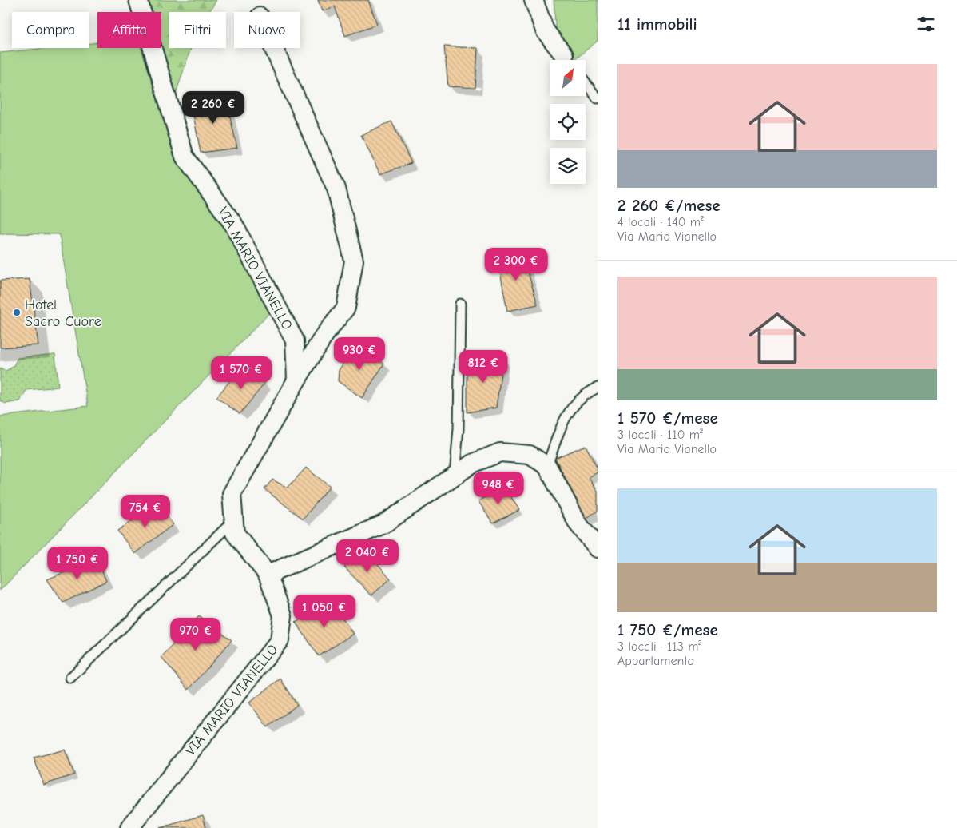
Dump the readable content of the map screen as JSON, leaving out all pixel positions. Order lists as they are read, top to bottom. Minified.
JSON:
{"streets":{"street":["VIA MARIO VIANELLO"]},"places":["Hotel Sacro Cuore"],"north":"top right","page":{"heading":"11 immobili","chip":["Compra","Affitta","Filtri","Nuovo"],"list":[{"name":"2 260 €/mese","note":"4 locali · 140 m² · Via Mario Vianello"},{"name":"1 570 €/mese","note":"3 locali · 110 m² · Via Mario Vianello"},{"name":"1 750 €/mese","note":"3 locali · 113 m² · Appartamento"}],"price":["2 260 €","2 300 €","930 €","812 €","1 570 €","948 €","754 €","2 040 €","1 750 €","1 050 €","970 €"]}}
